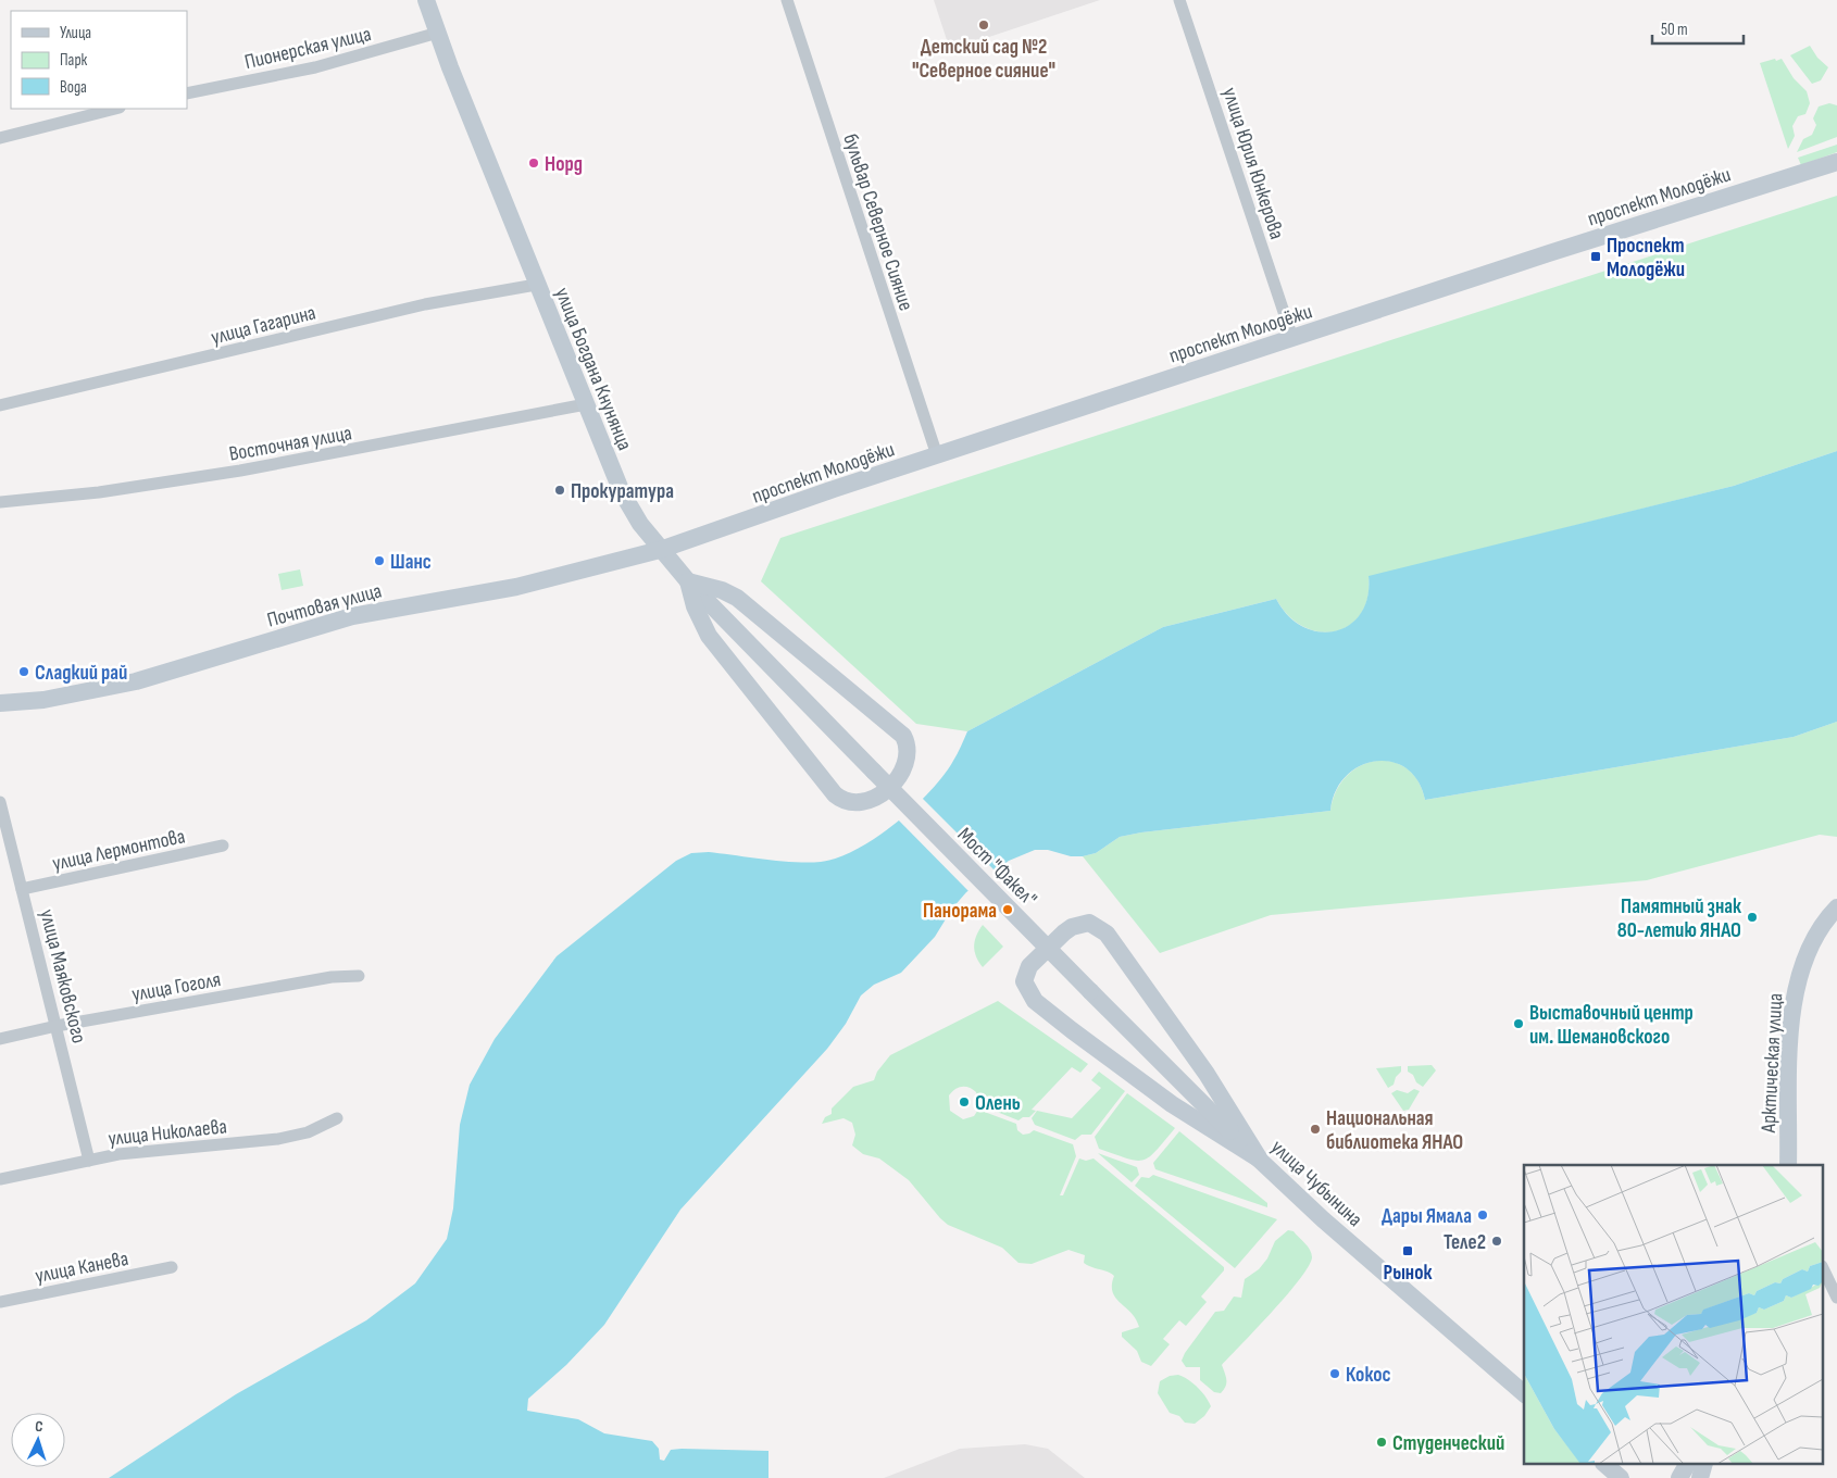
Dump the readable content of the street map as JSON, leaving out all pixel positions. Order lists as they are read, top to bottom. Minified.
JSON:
{"streets":{"street":["Пионерская улица","улица Юрия Юнкерова","проспект Молодёжи","бульвар Северное Сияние","улица Гагарина","улица Богдана Кнунянца","Восточная улица","Почтовая улица","улица Лермонтова","Мост \"Факел\"","улица Маяковского","улица Гоголя","Арктическая улица","улица Николаева","улица Чубынина","улица Канева"]},"crossings":[["Пионерская улица","улица Богдана Кнунянца"],["улица Юрия Юнкерова","проспект Молодёжи"],["проспект Молодёжи","бульвар Северное Сияние"],["проспект Молодёжи","улица Богдана Кнунянца"],["проспект Молодёжи","Почтовая улица"],["улица Гагарина","улица Богдана Кнунянца"],["улица Богдана Кнунянца","Восточная улица"],["улица Богдана Кнунянца","Почтовая улица"],["улица Богдана Кнунянца","Мост \"Факел\""],["улица Лермонтова","улица Маяковского"],["Мост \"Факел\"","улица Чубынина"],["улица Маяковского","улица Гоголя"],["улица Маяковского","улица Николаева"]],"places":{"other":["Детский сад №2 \"Северное сияние\"","Норд","Прокуратура","Шанс","Сладкий рай","Панорама","Памятный знак 80-летию ЯНАО","Выставочный центр им. Шемановского","Олень","Национальная библиотека ЯНАО","Дары Ямала","Теле2","Кокос","Студенческий"],"transit":["Проспект Молодёжи","Рынок"]},"legend":["Улица","Парк","Вода"],"scale_bar":"50 m","north":"top"}
